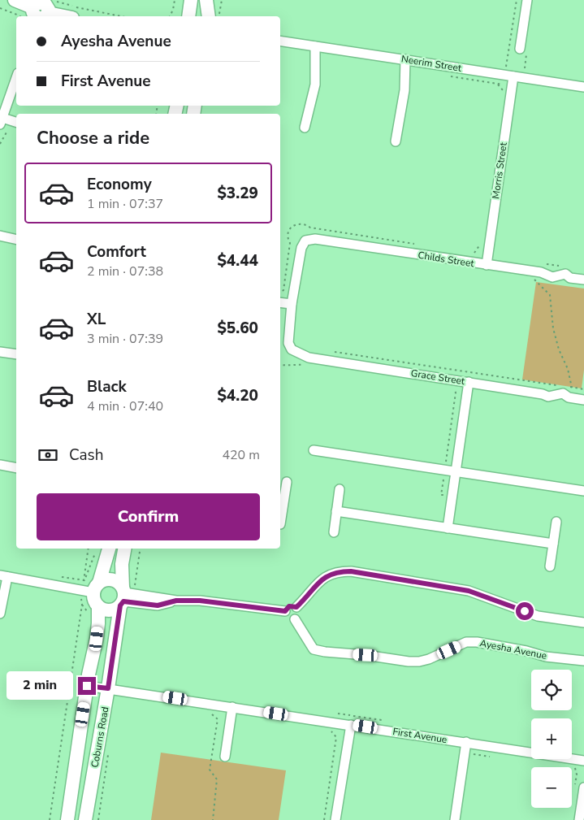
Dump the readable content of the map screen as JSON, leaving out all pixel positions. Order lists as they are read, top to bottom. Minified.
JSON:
{"streets":{"street":["Neerim Street","Morris Street","Childs Street","Grace Street","Ayesha Avenue","First Avenue","Coburns Road"]},"crossings":[["Neerim Street","Morris Street"],["Morris Street","Childs Street"],["Childs Street","Grace Street"],["First Avenue","Coburns Road"]],"page":{"banner":["Ayesha Avenue","First Avenue"],"heading":"Choose a ride","list":[{"name":"Economy","note":"1 min · 07:37","value":"$3.29"},{"name":"Comfort","note":"2 min · 07:38","value":"$4.44"},{"name":"XL","note":"3 min · 07:39","value":"$5.60"},{"name":"Black","note":"4 min · 07:40","value":"$4.20"}],"pay":["Cash","420 m"],"buttons":"Confirm","map_buttons":["+","−"],"bubble":"2 min"}}
